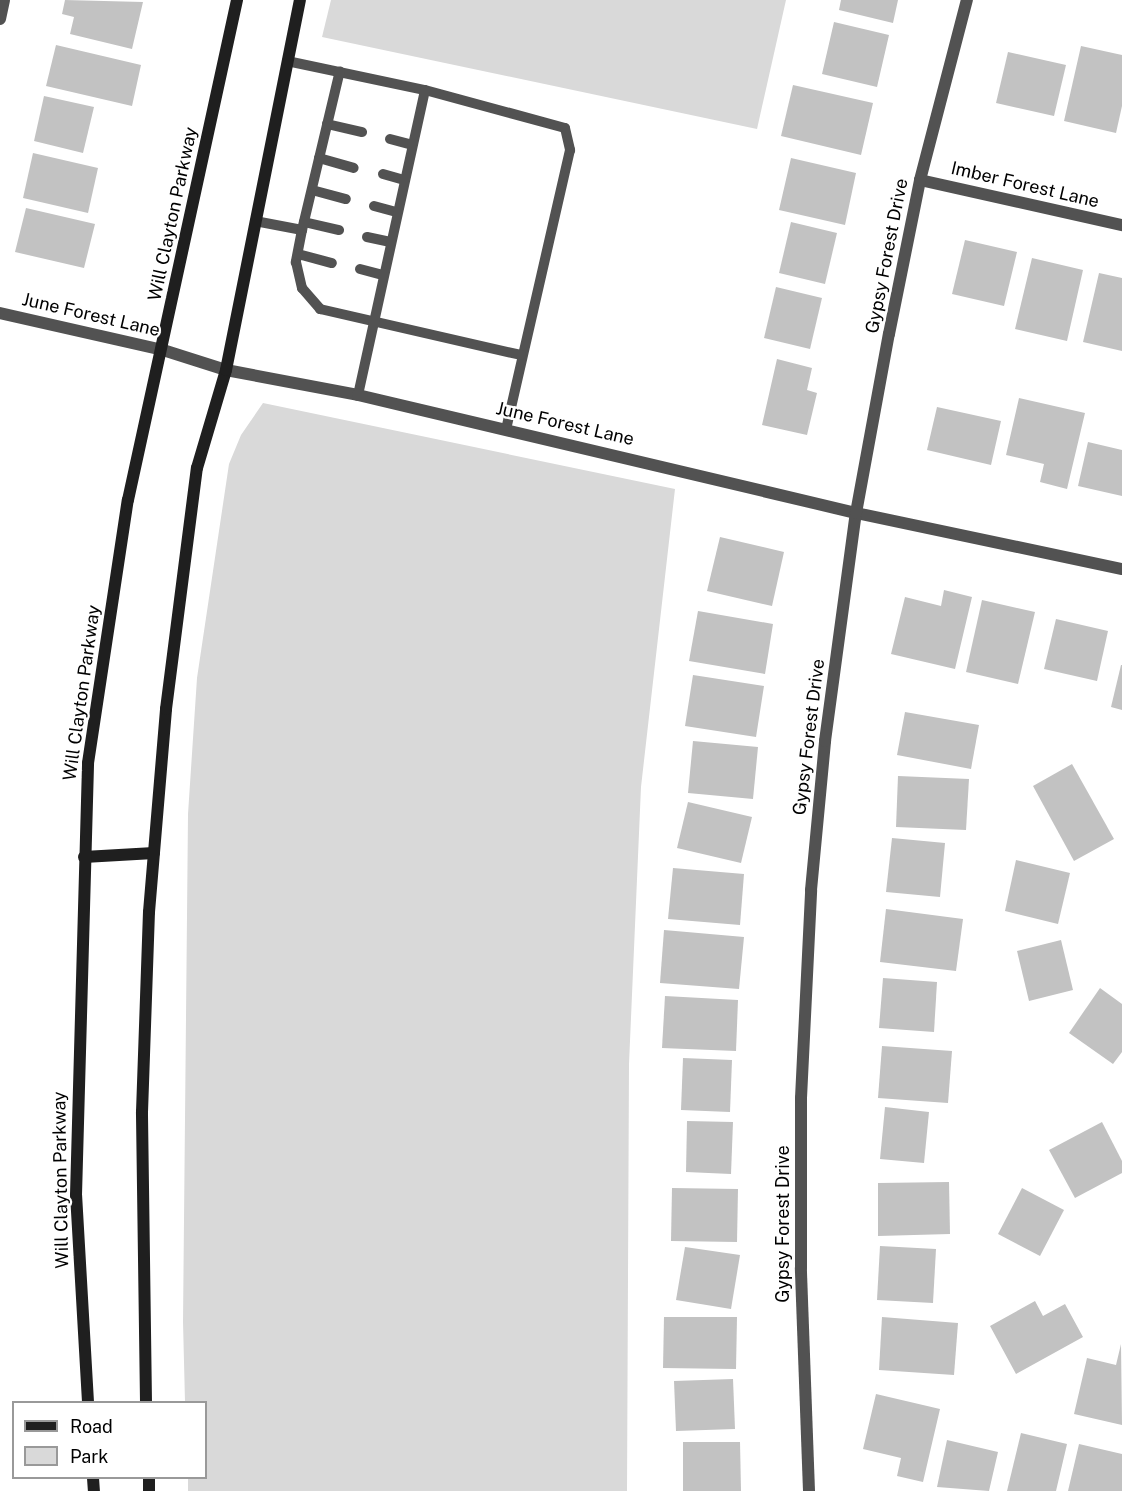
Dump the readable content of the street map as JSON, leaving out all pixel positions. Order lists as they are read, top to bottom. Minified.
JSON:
{"streets":{"main road":["Will Clayton Parkway"],"street":["Imber Forest Lane","Gypsy Forest Drive","June Forest Lane"]},"crossings":[["Imber Forest Lane","Gypsy Forest Drive"],["Will Clayton Parkway","June Forest Lane"],["Gypsy Forest Drive","June Forest Lane"]],"legend":["Road","Park"]}
